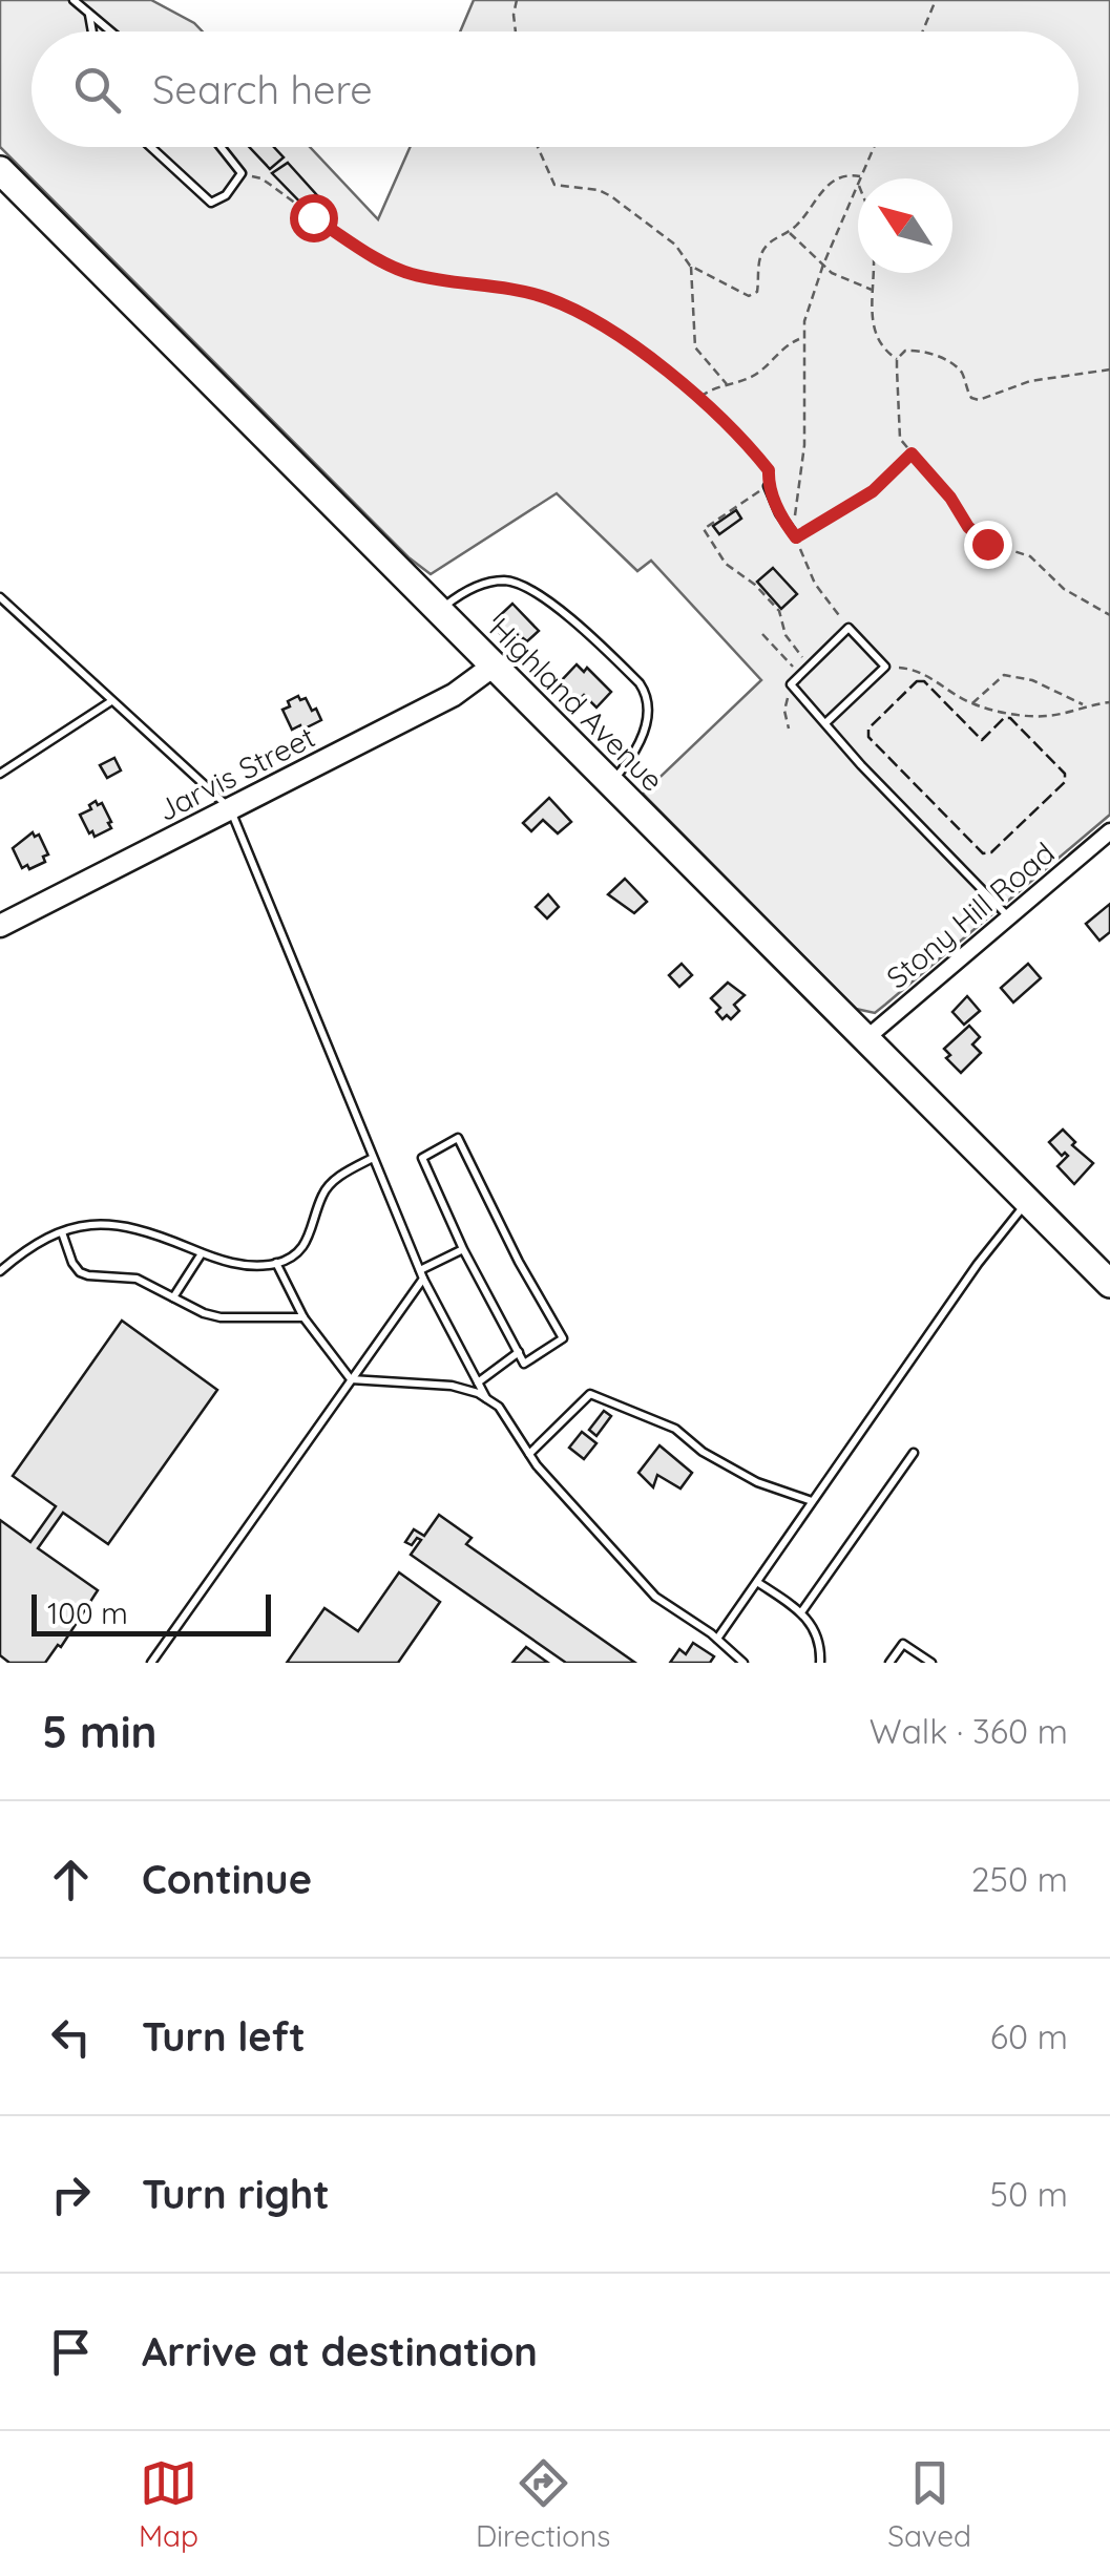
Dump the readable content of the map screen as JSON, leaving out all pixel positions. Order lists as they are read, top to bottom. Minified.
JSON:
{"streets":{"highway":["Highland Avenue"],"street":["Jarvis Street","Stony Hill Road"]},"crossings":[["Highland Avenue","Jarvis Street"],["Highland Avenue","Stony Hill Road"]],"scale_bar":"100 m","north":"top left","page":{"search":"Search here","scale":"100 m","heading":["5 min","Walk · 360 m"],"list":[["Continue","250 m"],["Turn left","60 m"],["Turn right","50 m"],"Arrive at destination"],"nav":["Map","Directions","Saved"]}}
